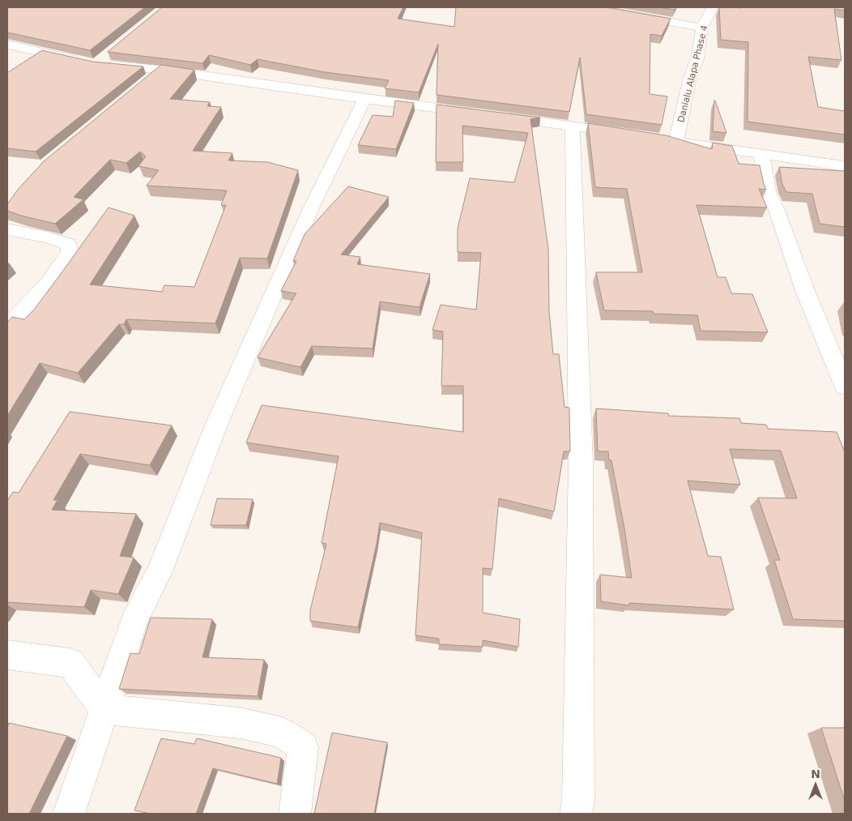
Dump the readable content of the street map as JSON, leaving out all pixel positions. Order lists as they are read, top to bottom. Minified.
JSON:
{"streets":{"street":["Danialu Alapa Phase 4"]},"north":"top"}
